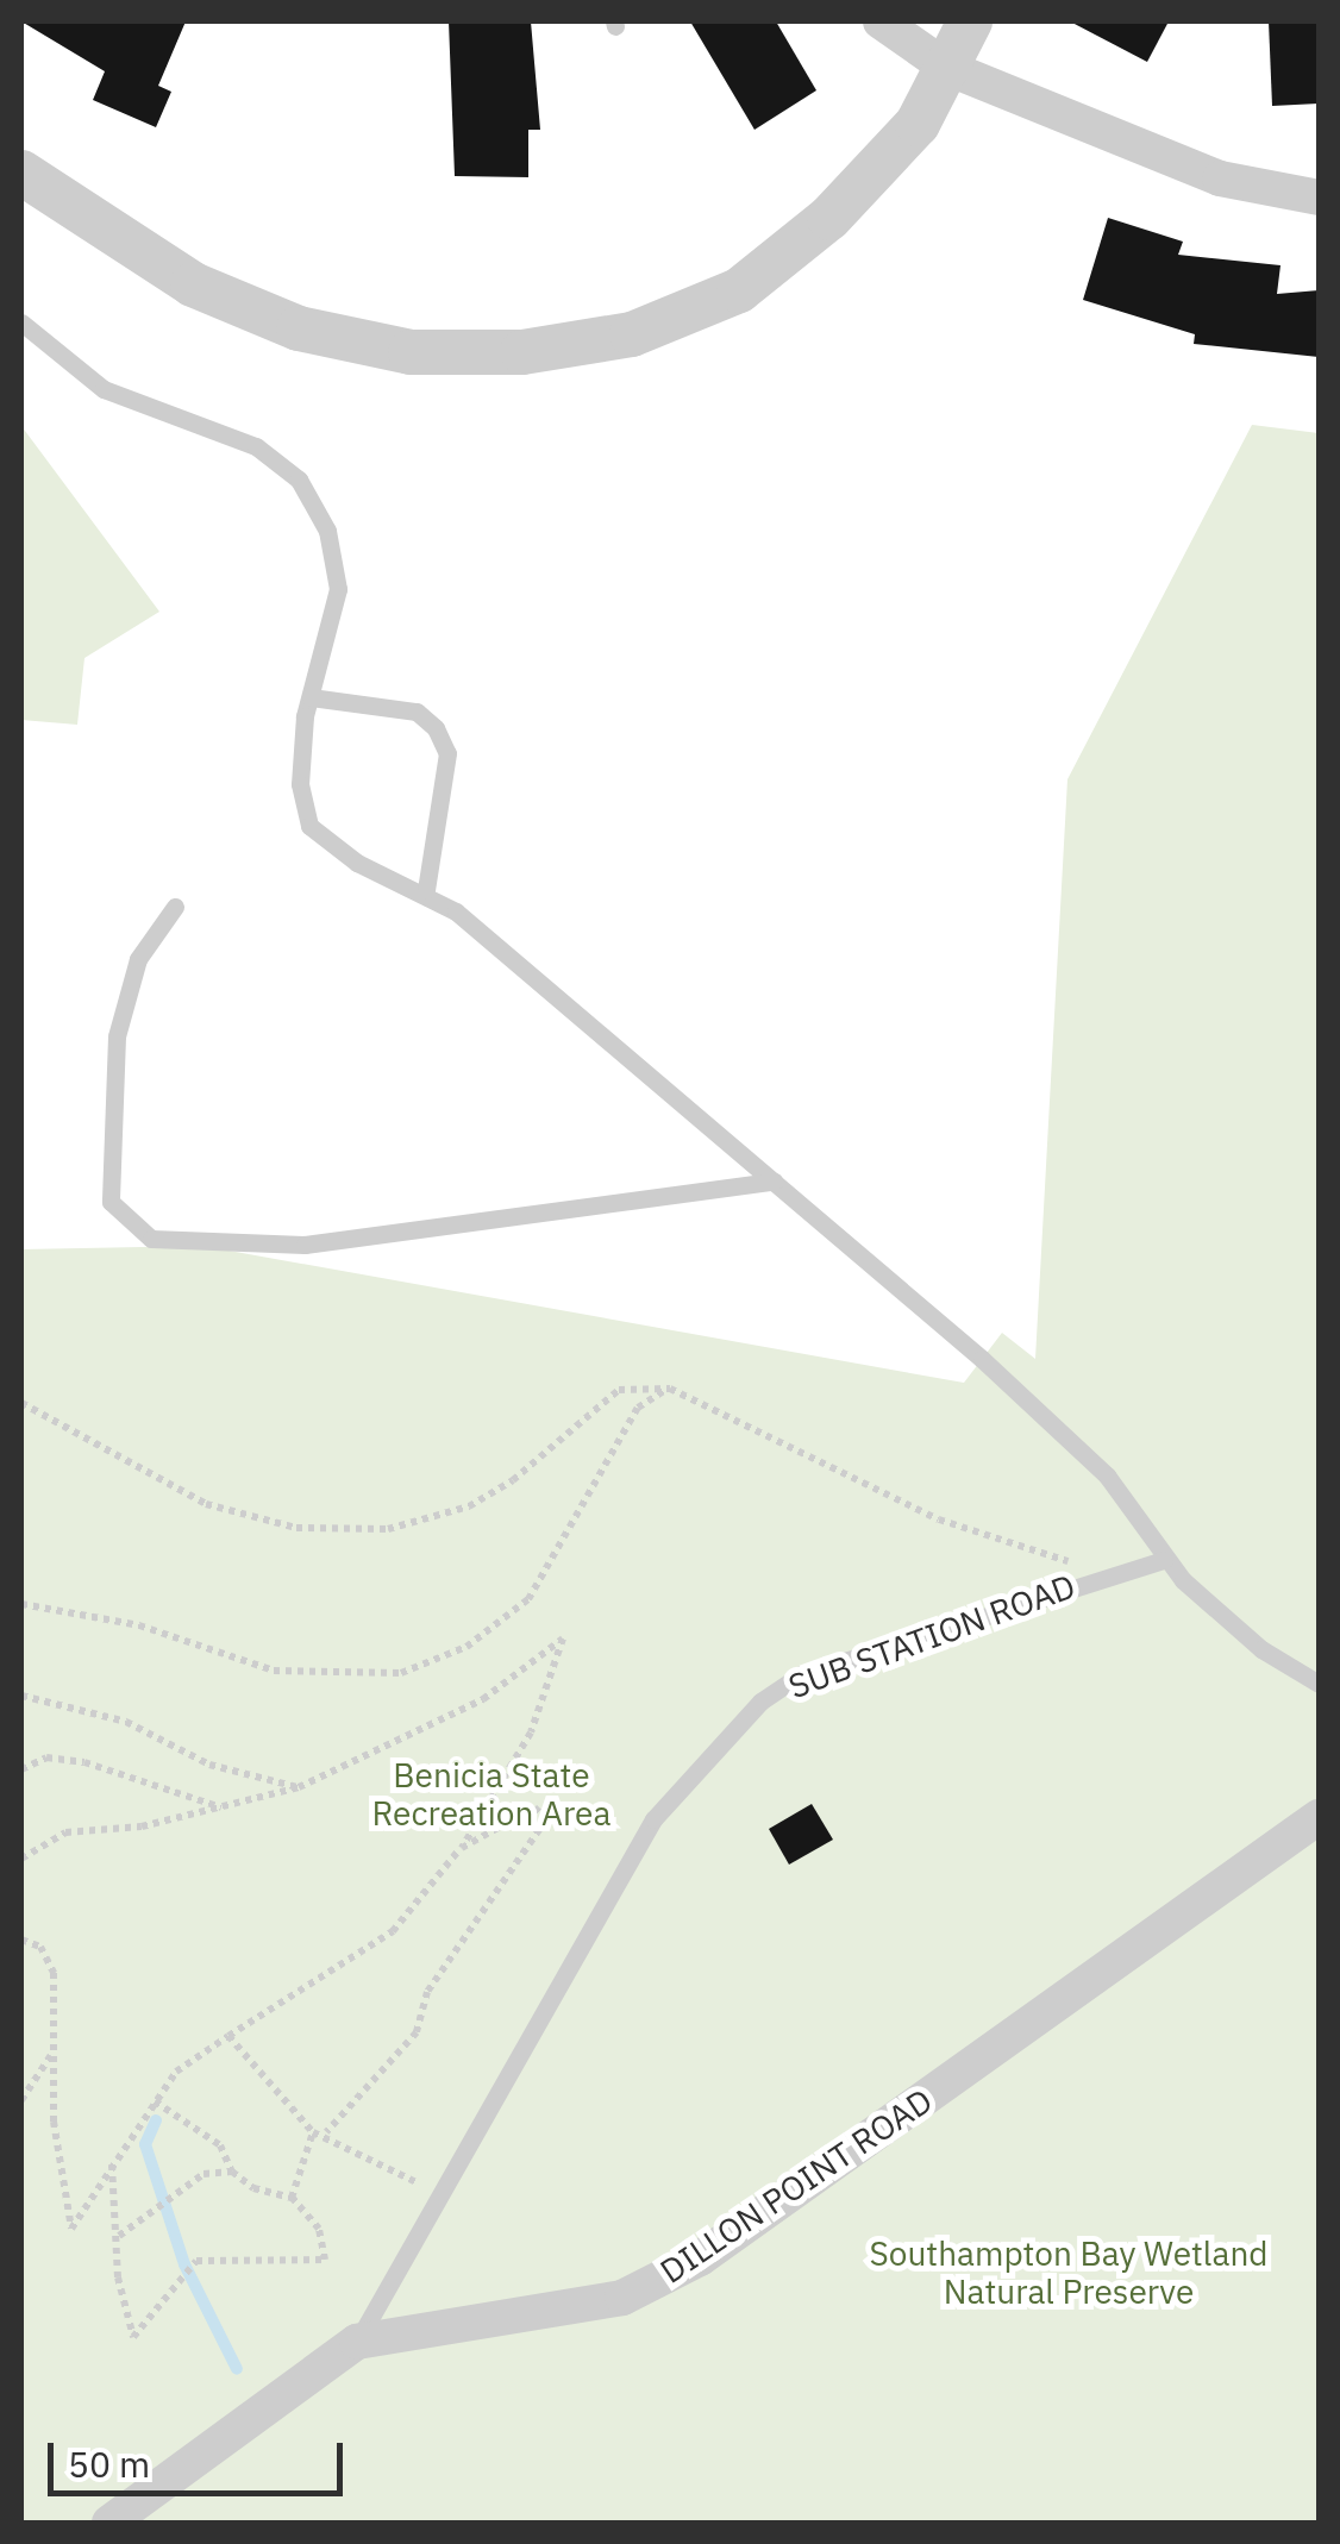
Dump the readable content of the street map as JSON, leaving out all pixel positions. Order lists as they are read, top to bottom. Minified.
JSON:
{"streets":{"street":["DILLON POINT ROAD"],"lane":["SUB STATION ROAD"]},"crossings":[["SUB STATION ROAD","DILLON POINT ROAD"]],"parks":["Benicia State Recreation Area","Southampton Bay Wetland Natural Preserve"],"scale_bar":"50 m"}
